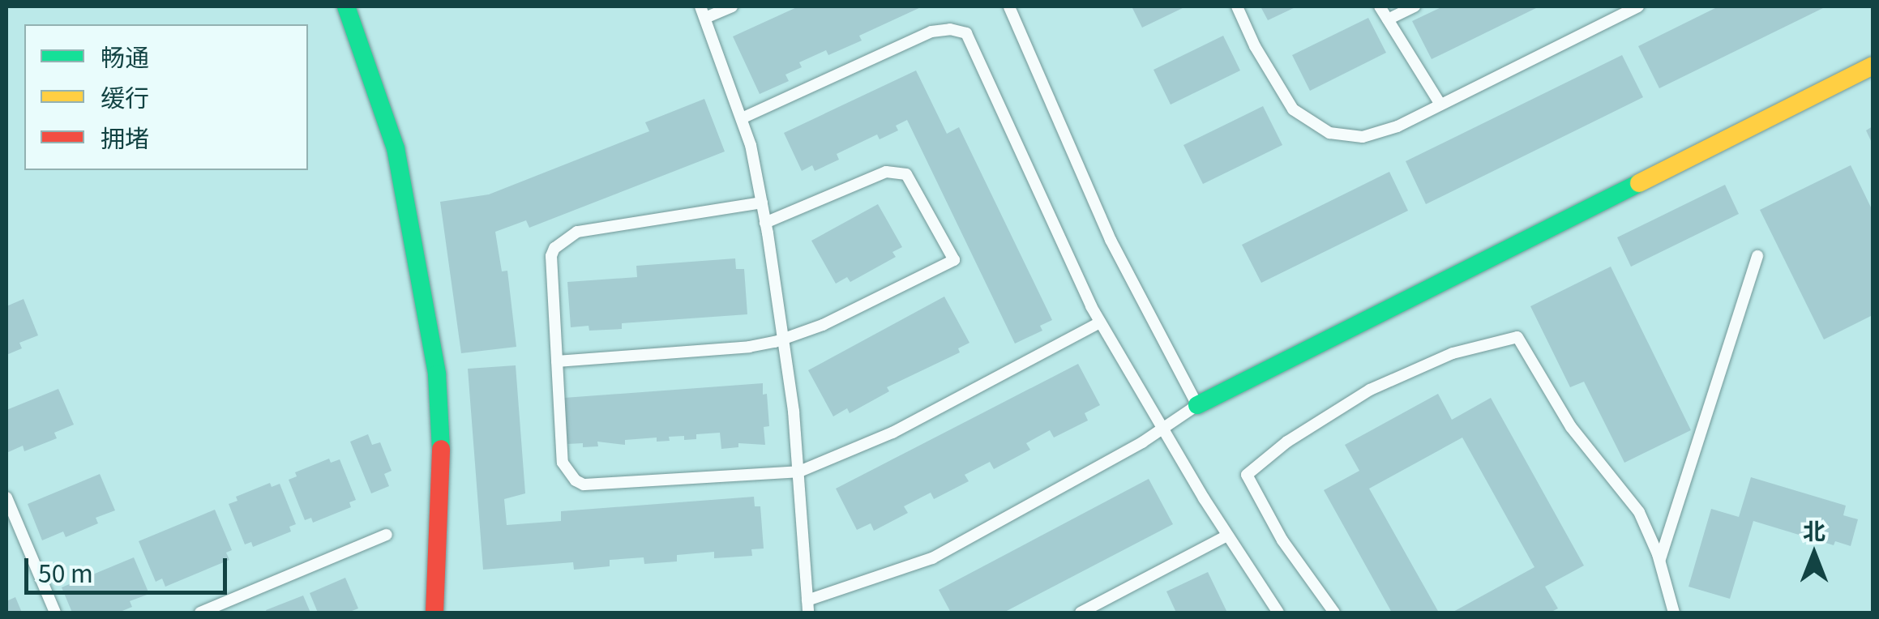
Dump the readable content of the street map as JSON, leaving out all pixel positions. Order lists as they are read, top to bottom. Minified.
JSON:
{"legend":["畅通","缓行","拥堵"],"scale_bar":"50 m","north":"top"}
